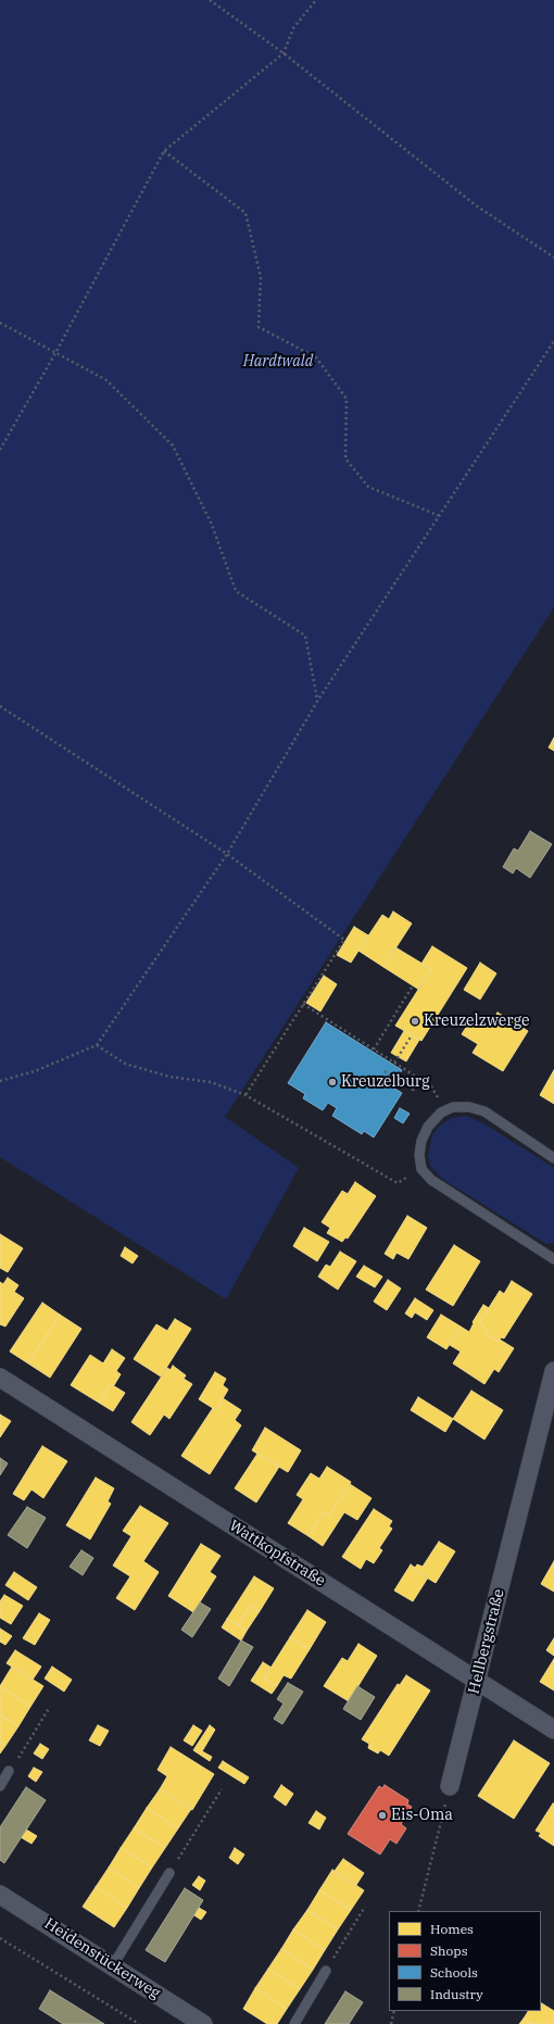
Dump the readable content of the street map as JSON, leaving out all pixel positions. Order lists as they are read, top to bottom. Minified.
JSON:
{"streets":{"street":["Wattkopfstraße","Hellbergstraße","Heidenstückerweg"]},"crossings":[["Wattkopfstraße","Hellbergstraße"]],"parks":["Hardtwald"],"places":["Kreuzelzwerge","Kreuzelburg","Eis-Oma"],"legend":["Homes","Shops","Schools","Industry"]}
